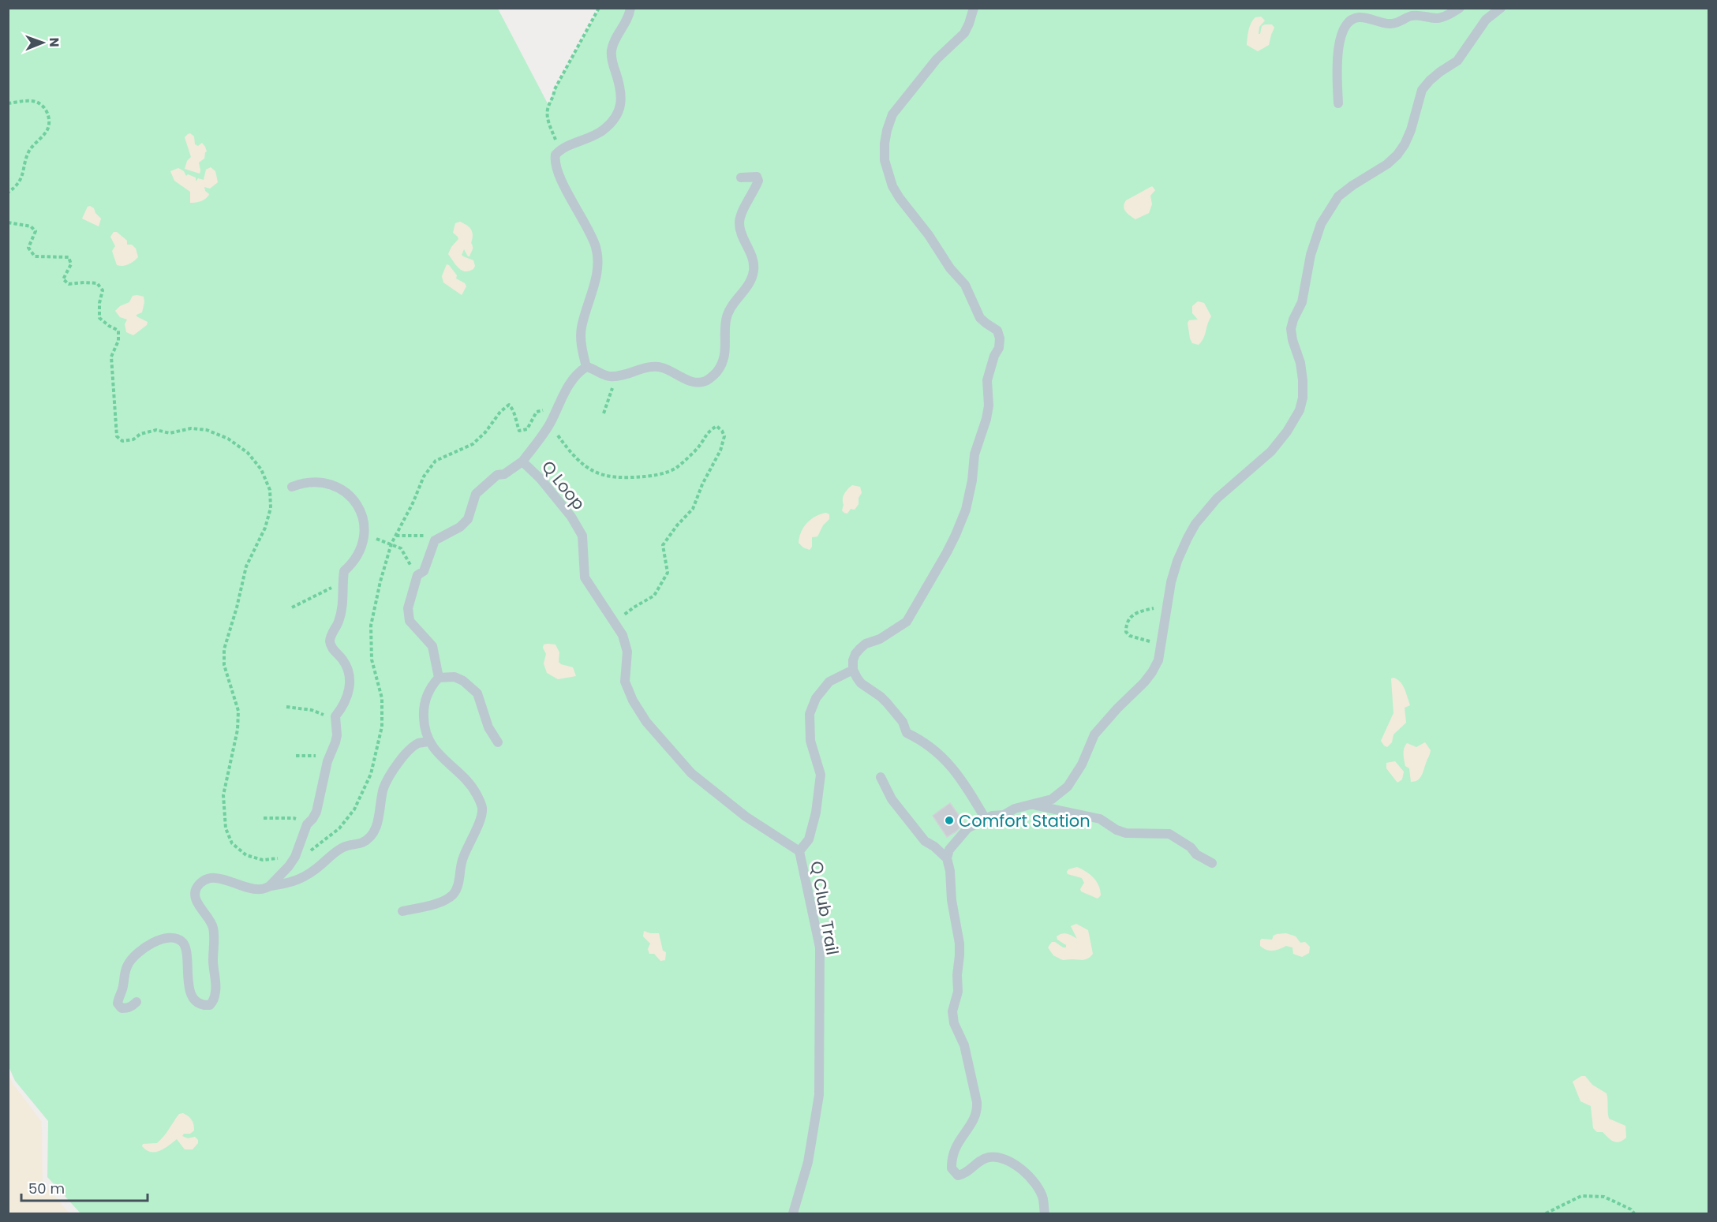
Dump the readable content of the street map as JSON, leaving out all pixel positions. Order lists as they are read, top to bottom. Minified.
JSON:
{"streets":{"lane":["Q Loop","Q Club Trail"]},"crossings":[["Q Loop","Q Club Trail"]],"places":["Comfort Station"],"scale_bar":"50 m","north":"right"}
